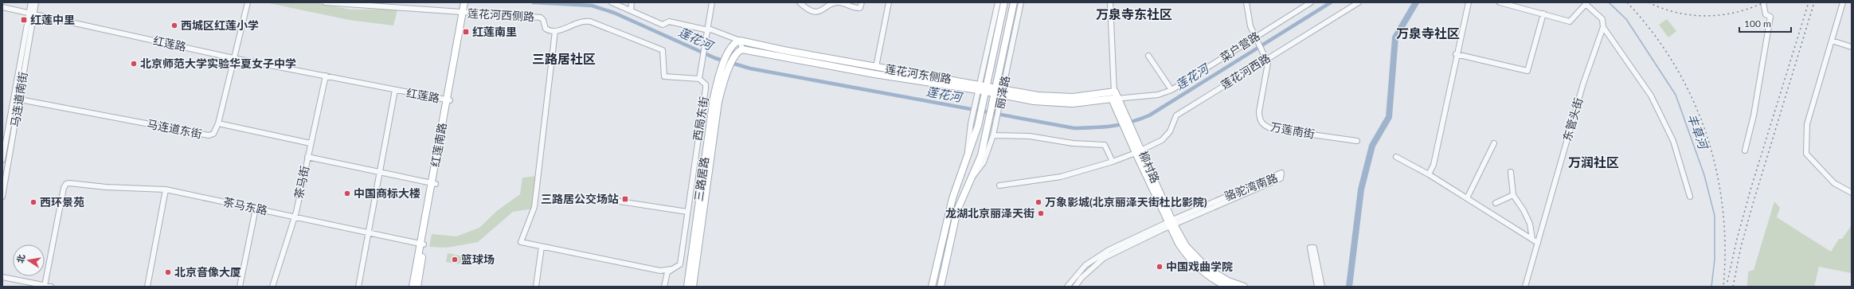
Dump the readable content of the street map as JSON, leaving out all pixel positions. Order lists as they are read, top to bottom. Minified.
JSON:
{"streets":{"main road":["莲花河东侧路","丽泽路","红莲南路","柳村路","三路居路"],"street":["莲花河西侧路","红莲路","菜户营路","莲花河西路","马连道南街","西局东街","东管头街","马连道东街","万莲南街","茶马街","骆驼湾南路","茶马东路"]},"crossings":[["莲花河西侧路","红莲南路"],["红莲路","马连道南街"],["红莲路","马连道东街"],["红莲路","红莲南路"],["红莲路","茶马街"],["菜户营路","莲花河东侧路"],["菜户营路","柳村路"],["莲花河西路","万莲南街"],["莲花河西路","柳村路"],["莲花河东侧路","丽泽路"],["莲花河东侧路","柳村路"],["马连道南街","马连道东街"],["红莲南路","茶马东路"],["柳村路","骆驼湾南路"],["茶马街","茶马东路"]],"districts":["万泉寺东社区","万泉寺社区","三路居社区","万润社区"],"water":["莲花河","丰草河"],"places":{"transit":["红莲中里","红莲南里","三路居公交场站"],"other":["西城区红莲小学","北京师范大学实验华夏女子中学","中国商标大楼","西环景苑","万象影城(北京丽泽天街杜比影院)","龙湖北京丽泽天街","篮球场","中国戏曲学院","北京音像大厦"]},"scale_bar":"100 m","north":"left"}
